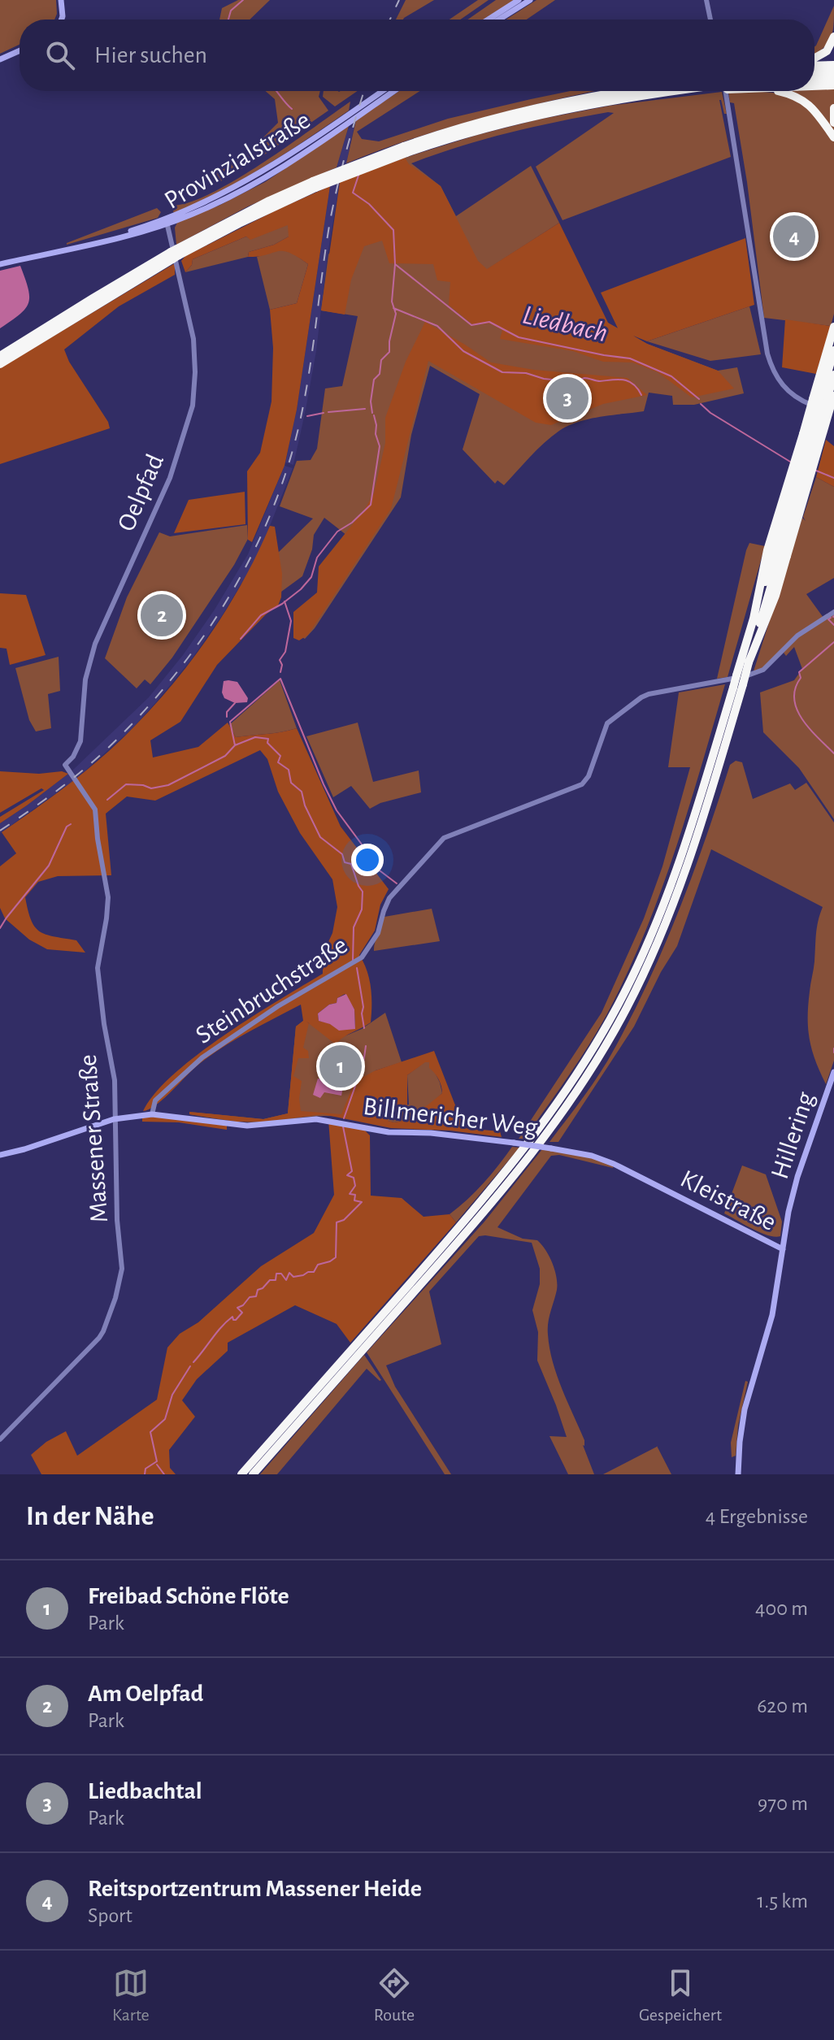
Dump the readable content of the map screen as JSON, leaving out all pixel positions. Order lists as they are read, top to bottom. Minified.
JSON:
{"streets":{"main road":["Provinzialstraße","Billmericher Weg","Hillering","Kleistraße"],"street":["Oelpfad","Steinbruchstraße","Massener Straße"]},"crossings":[["Provinzialstraße","Oelpfad"],["Oelpfad","Massener Straße"],["Steinbruchstraße","Billmericher Weg"],["Billmericher Weg","Massener Straße"],["Billmericher Weg","Kleistraße"],["Hillering","Kleistraße"]],"water":["Liedbach"],"page":{"search":"Hier suchen","pins":["4","3","2","1"],"heading":["In der Nähe","4 Ergebnisse"],"list":[{"mark":"1","name":"Freibad Schöne Flöte","note":"Park","value":"400 m"},{"mark":"2","name":"Am Oelpfad","note":"Park","value":"620 m"},{"mark":"3","name":"Liedbachtal","note":"Park","value":"970 m"},{"mark":"4","name":"Reitsportzentrum Massener Heide","note":"Sport","value":"1.5 km"}],"nav":["Karte","Route","Gespeichert"]}}
